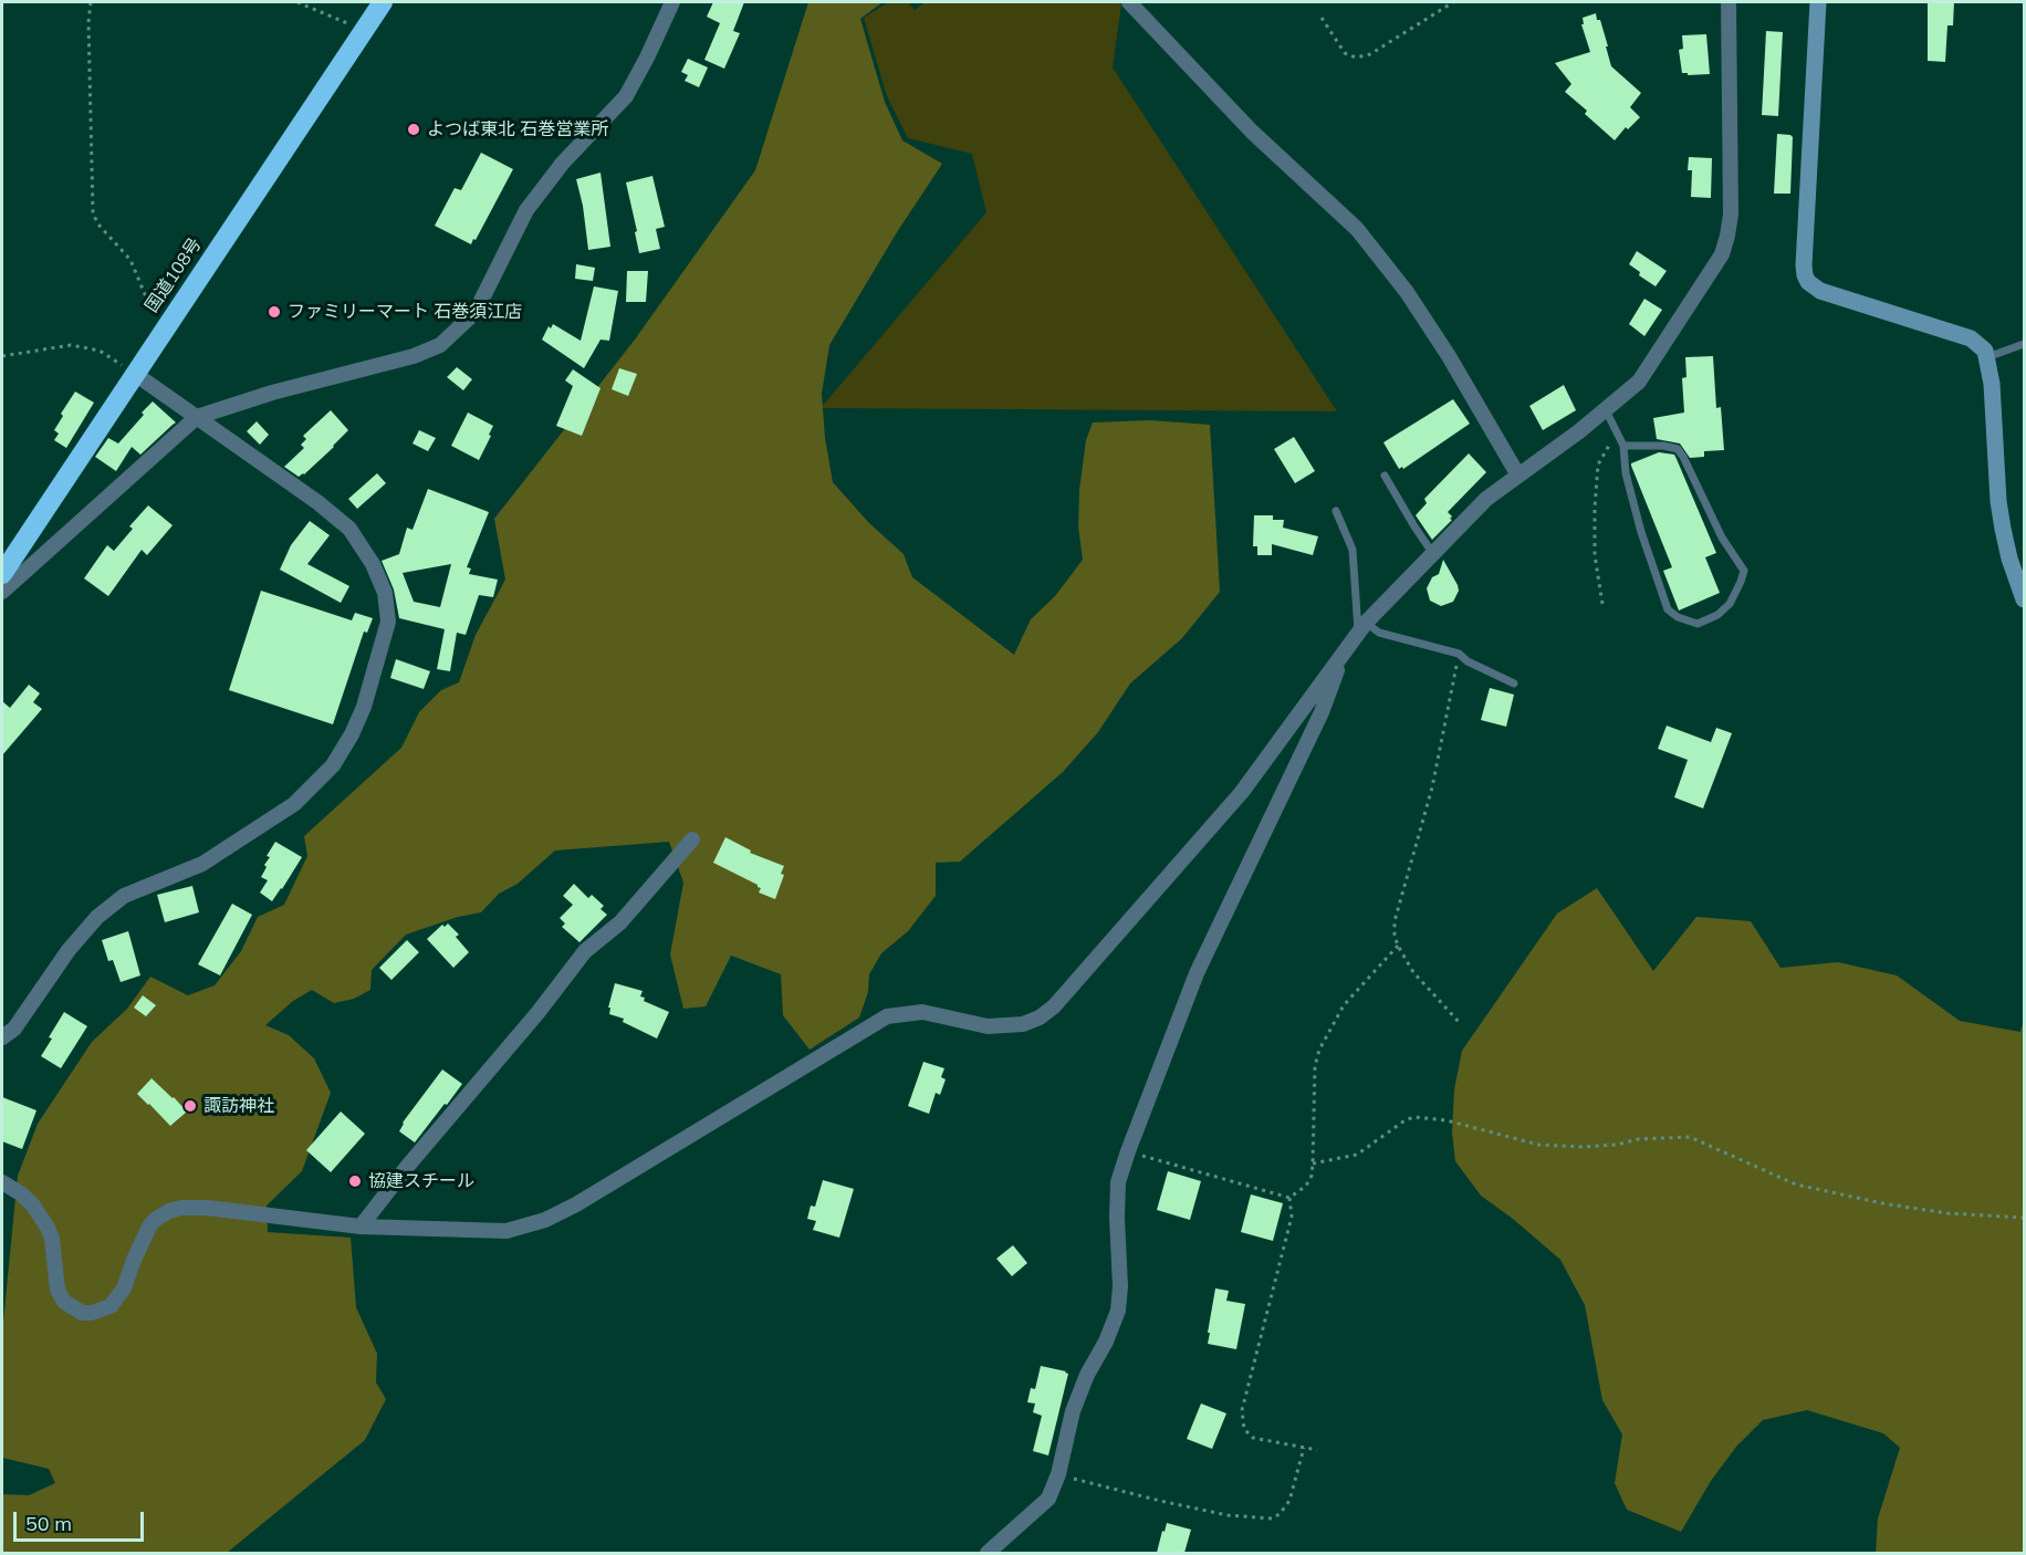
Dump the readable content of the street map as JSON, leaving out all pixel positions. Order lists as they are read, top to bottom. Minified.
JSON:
{"streets":{"highway":["国道108号"]},"places":["よつば東北 石巻営業所","ファミリーマート 石巻須江店","諏訪神社","協建スチール"],"scale_bar":"50 m"}
